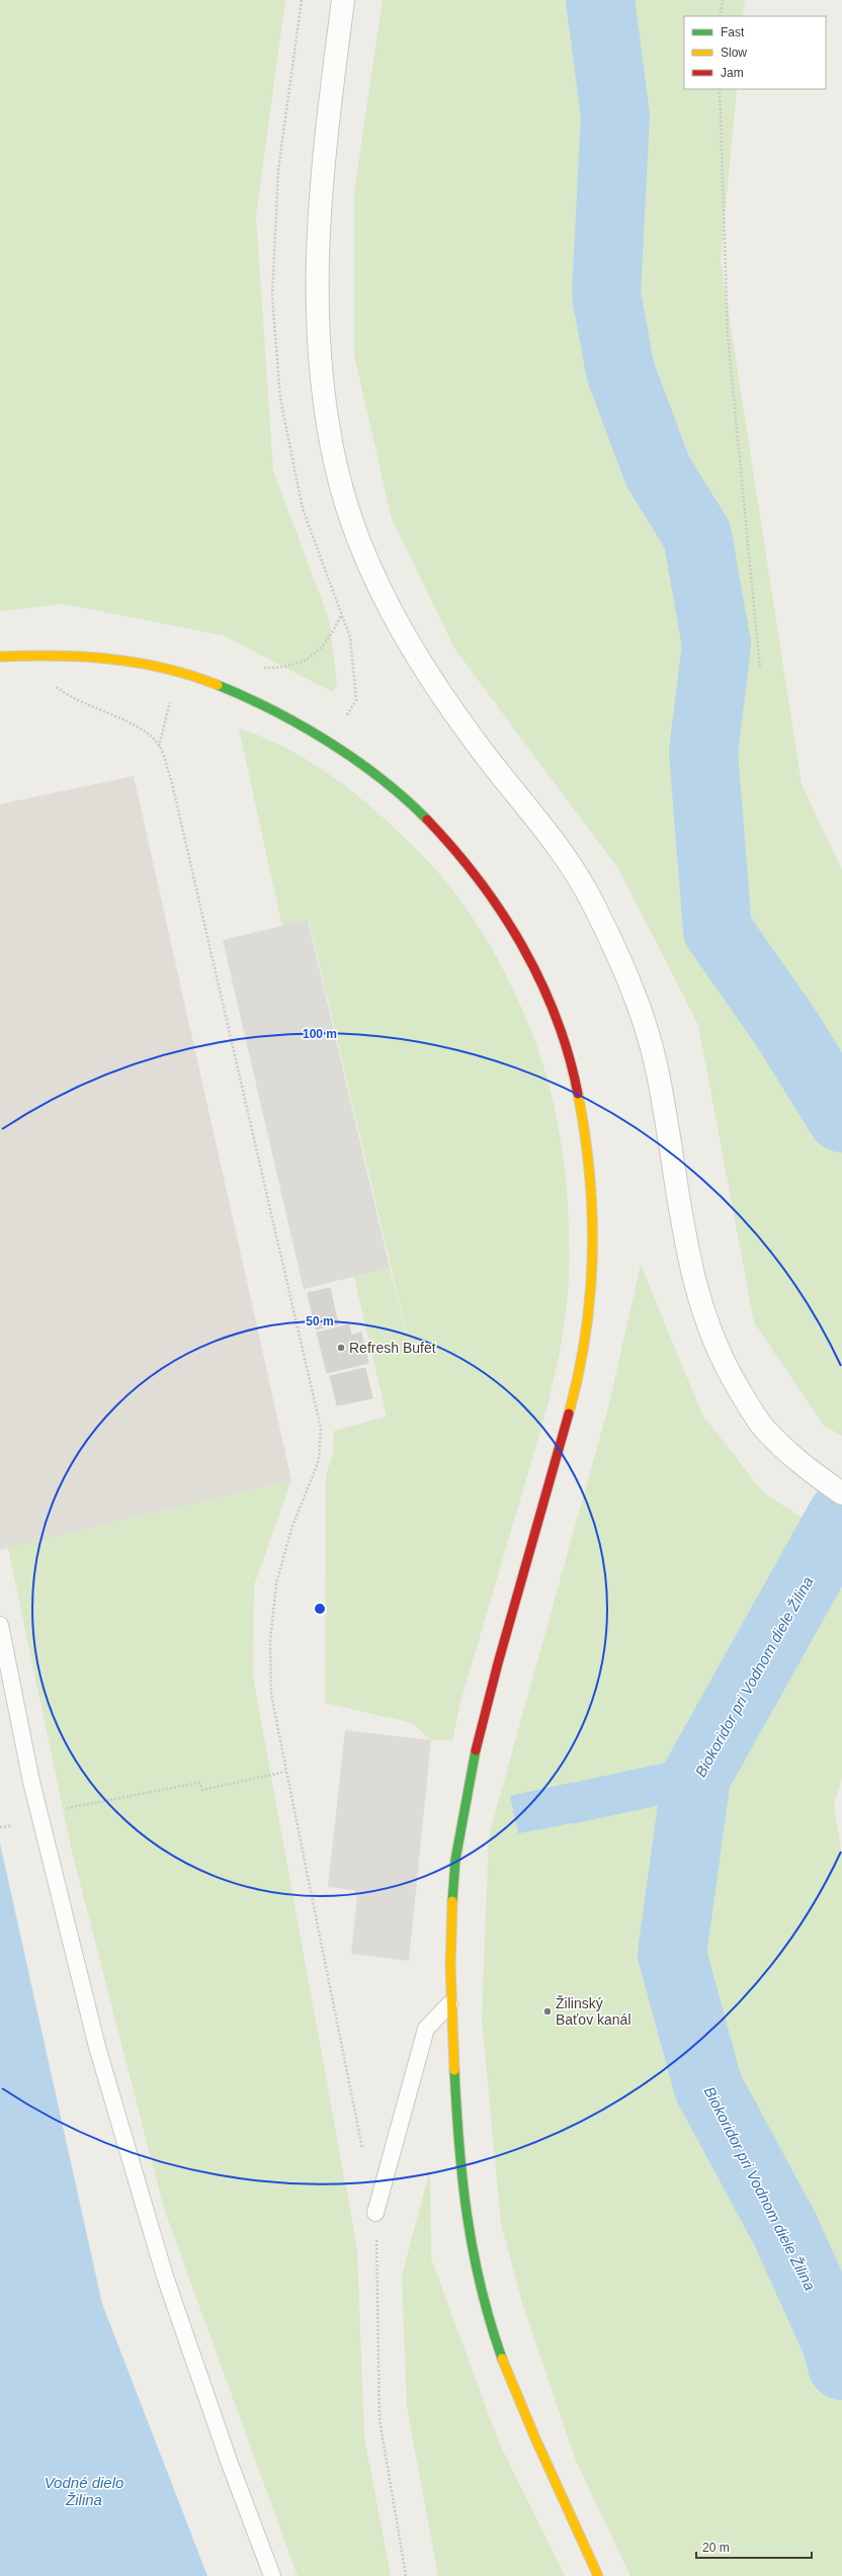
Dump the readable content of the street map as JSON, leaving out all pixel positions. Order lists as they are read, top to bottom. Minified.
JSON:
{"water":["Biokoridor pri Vodnom diele Žilina","Vodné dielo Žilina"],"places":["Refresh Bufet","Žilinský Baťov kanál"],"legend":["Fast","Slow","Jam"],"scale_bar":"20 m","rings":["100 m","50 m"]}
